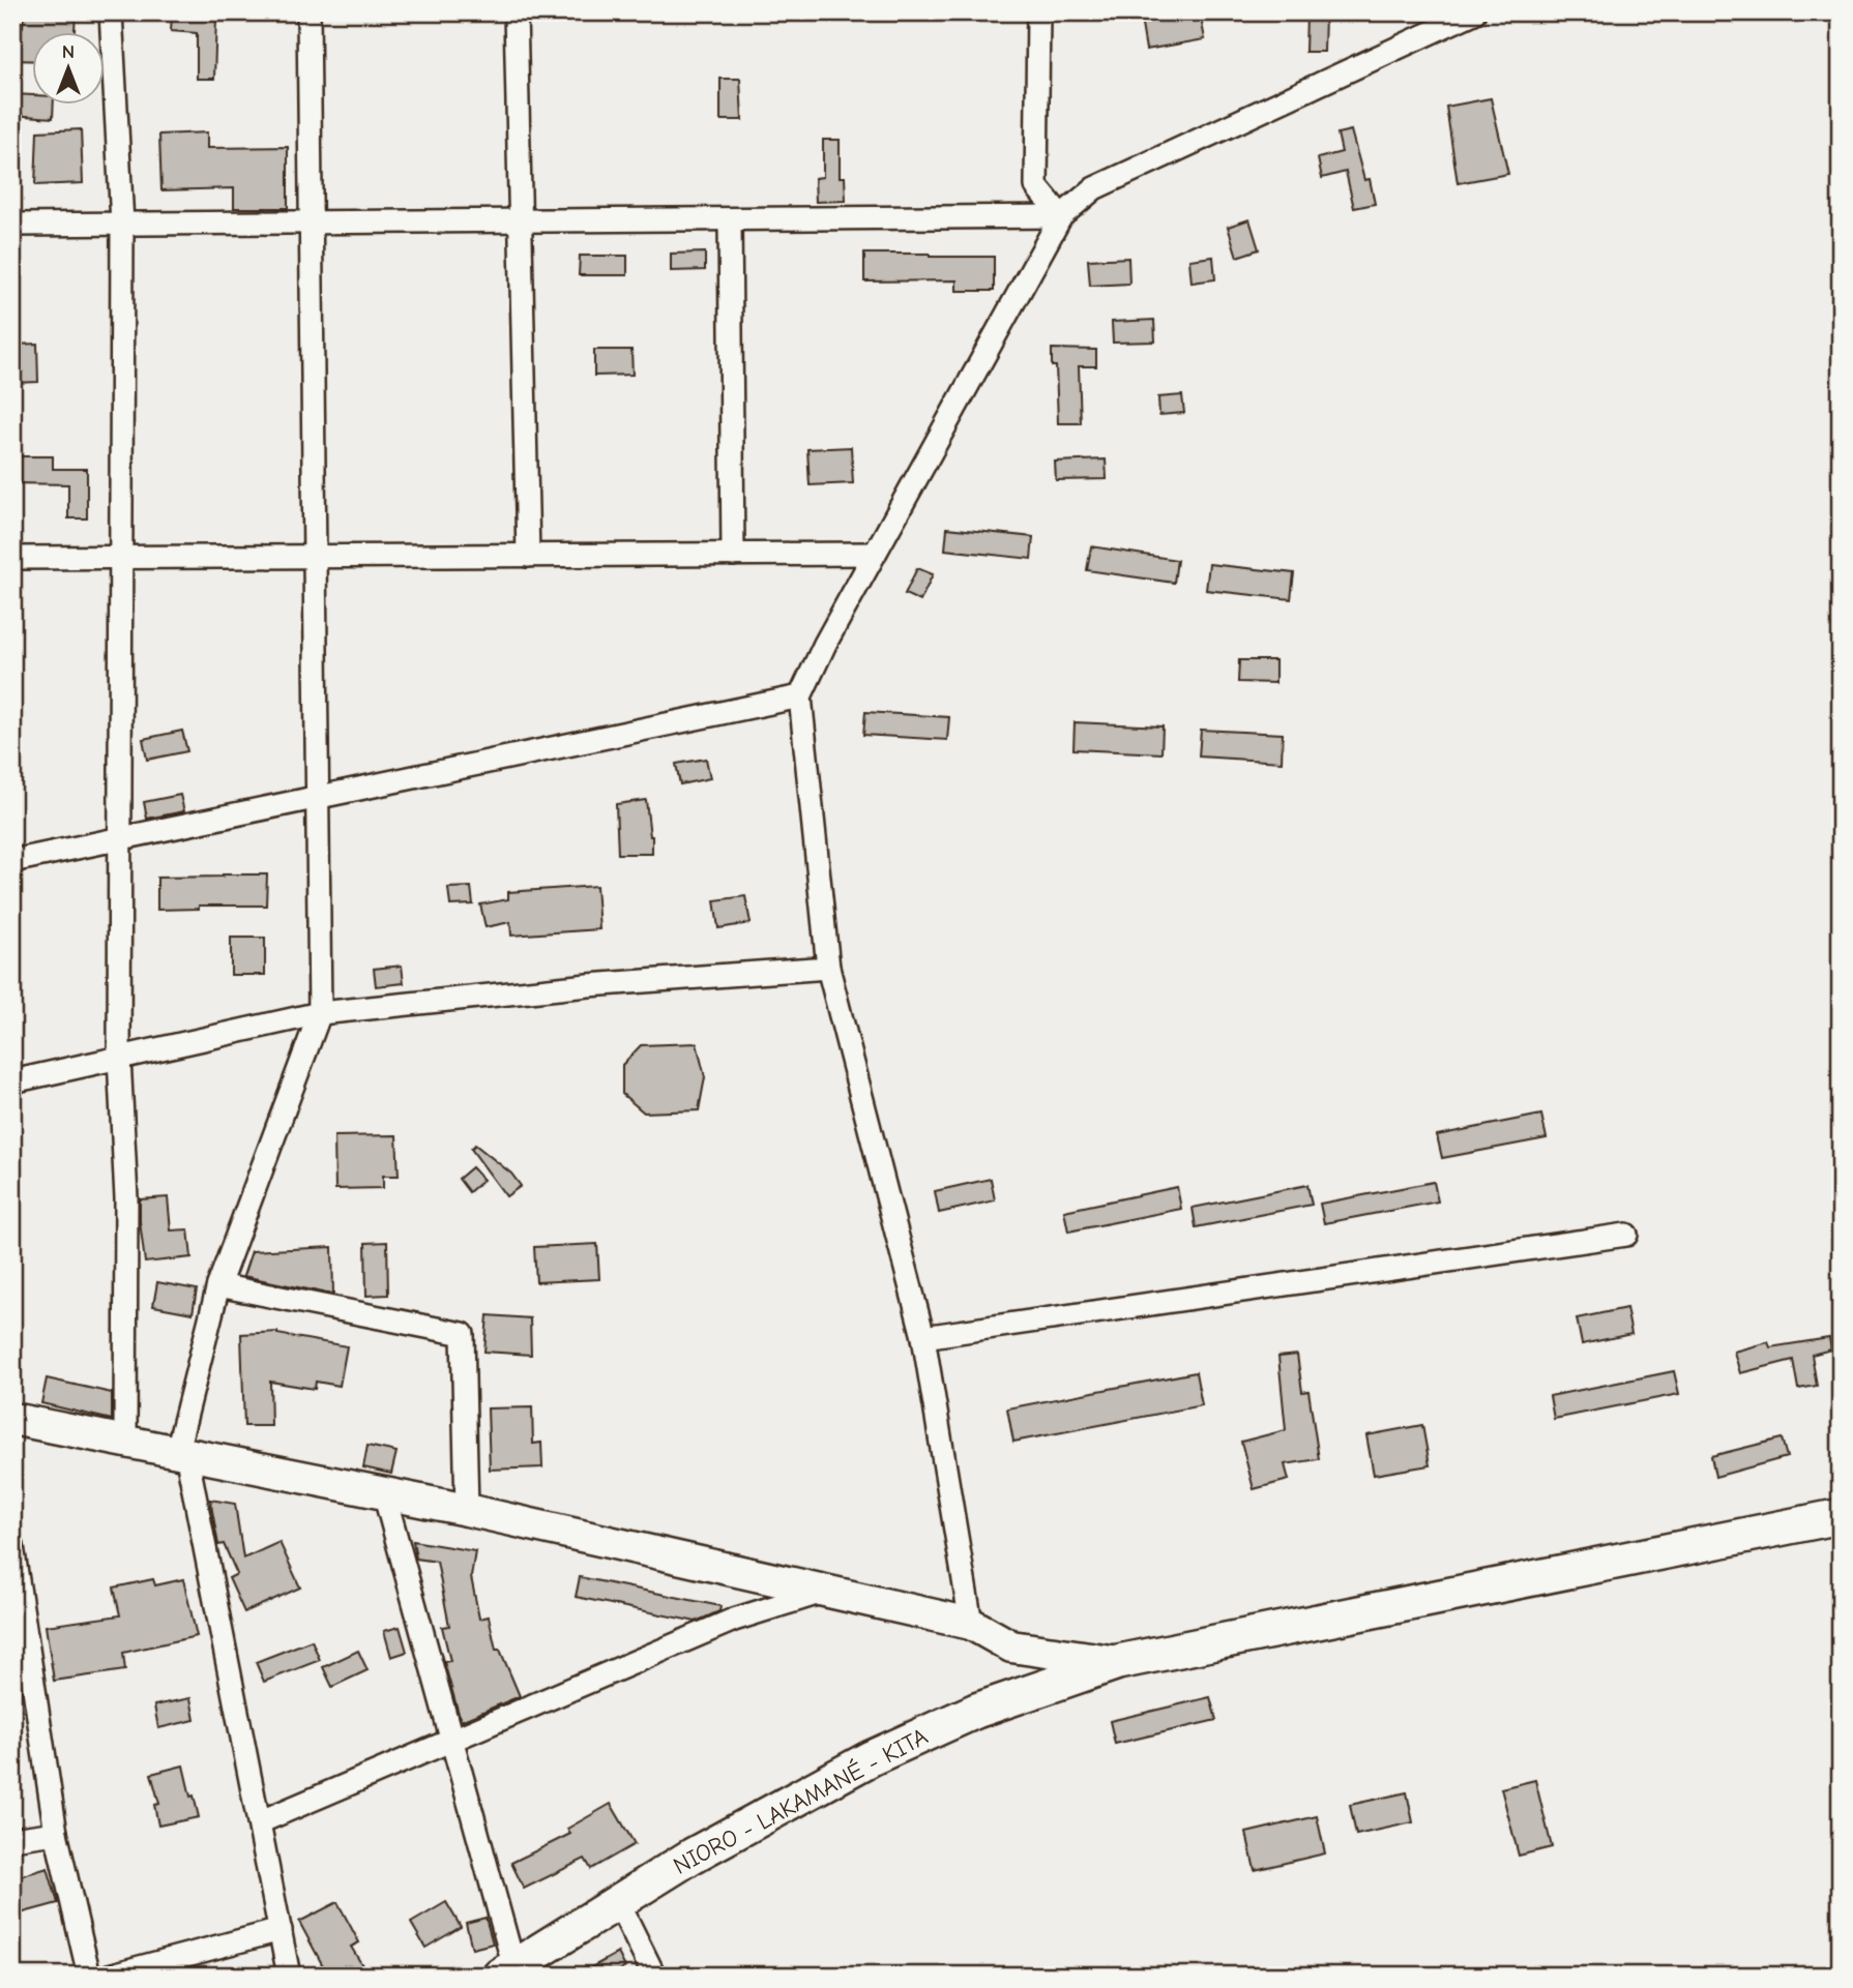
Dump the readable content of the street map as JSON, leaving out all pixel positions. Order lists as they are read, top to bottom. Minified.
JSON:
{"streets":{"main road":["NIORO - LAKAMANÉ - KITA"]},"north":"top"}
